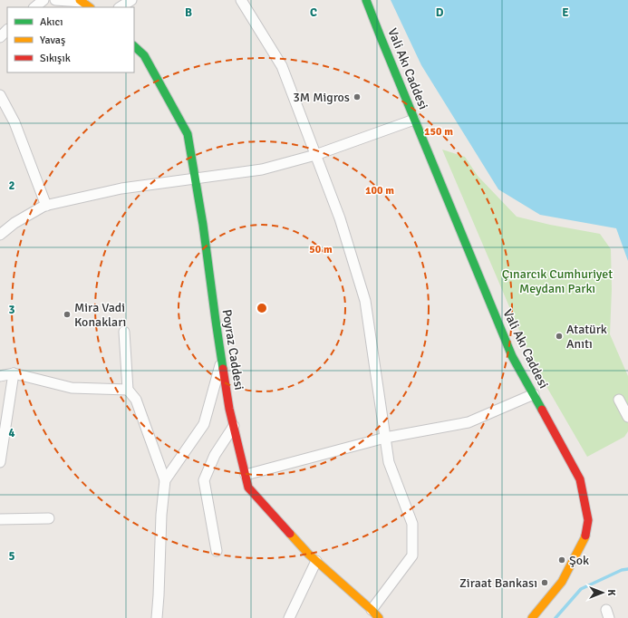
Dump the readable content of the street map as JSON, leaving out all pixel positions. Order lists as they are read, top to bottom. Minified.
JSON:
{"streets":{"street":["Vali Akı Caddesi","Poyraz Caddesi"]},"parks":["Çınarcık Cumhuriyet Meydanı Parkı"],"places":["3M Migros","Mira Vadi Konakları","Atatürk Anıtı","Şok","Ziraat Bankası"],"legend":["Akıcı","Yavaş","Sıkışık"],"north":"right","grid":{"columns":["B","C","D","E"],"rows":["2","3","4","5"]},"rings":["150 m","100 m","50 m"]}
